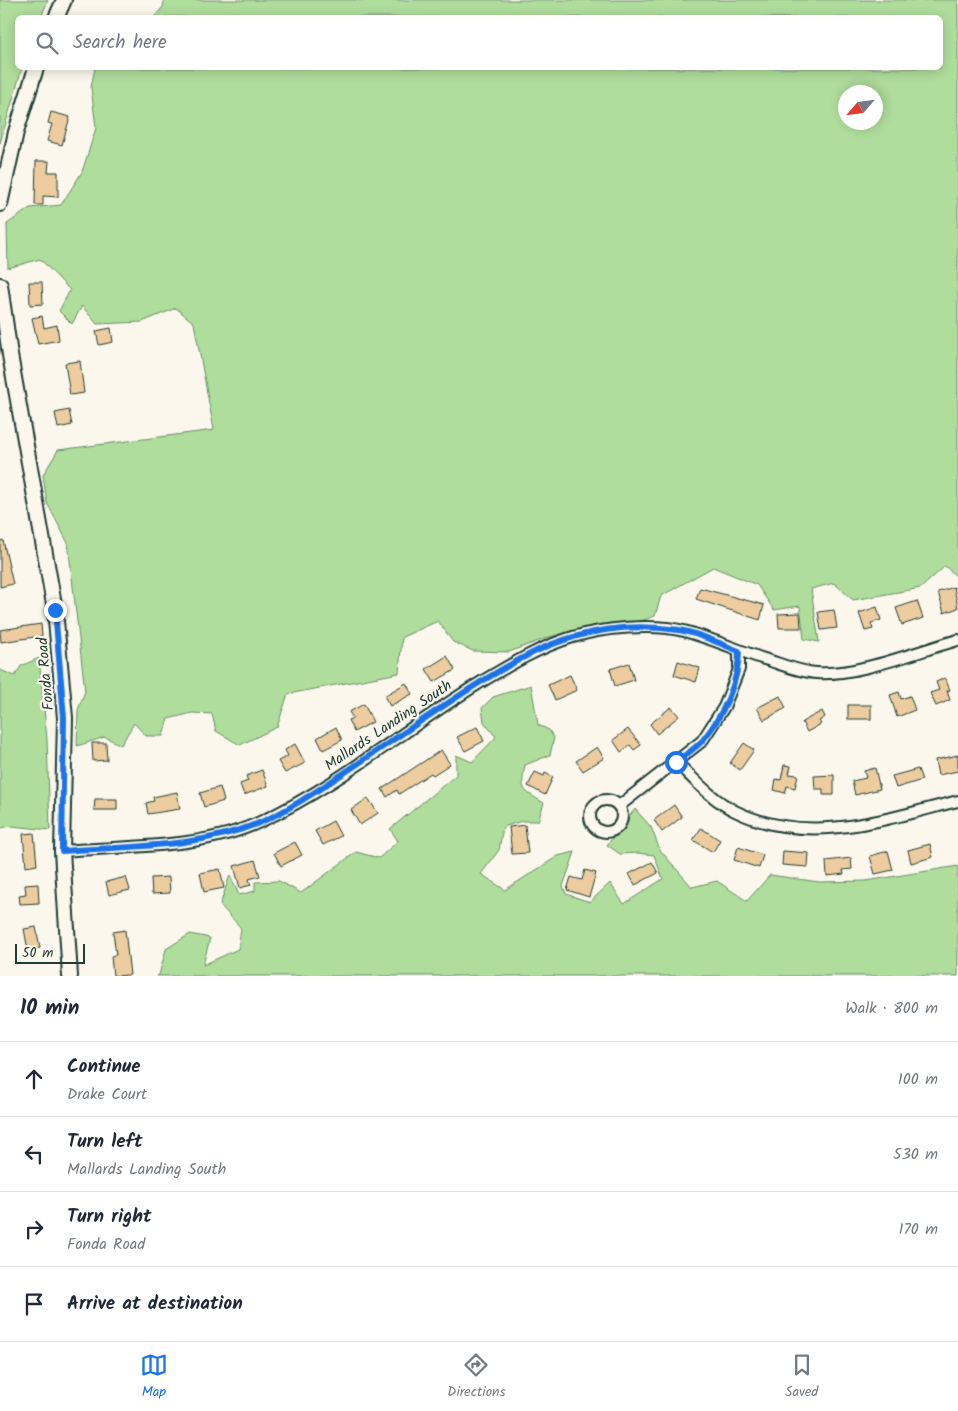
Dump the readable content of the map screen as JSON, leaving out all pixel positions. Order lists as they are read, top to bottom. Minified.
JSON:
{"streets":{"street":["Fonda Road","Mallards Landing South"]},"crossings":[["Fonda Road","Mallards Landing South"]],"scale_bar":"50 m","north":"bottom left","page":{"search":"Search here","scale":"50 m","heading":["10 min","Walk · 800 m"],"list":[["Continue","Drake Court","100 m"],["Turn left","Mallards Landing South","530 m"],["Turn right","Fonda Road","170 m"],"Arrive at destination"],"nav":["Map","Directions","Saved"]}}
